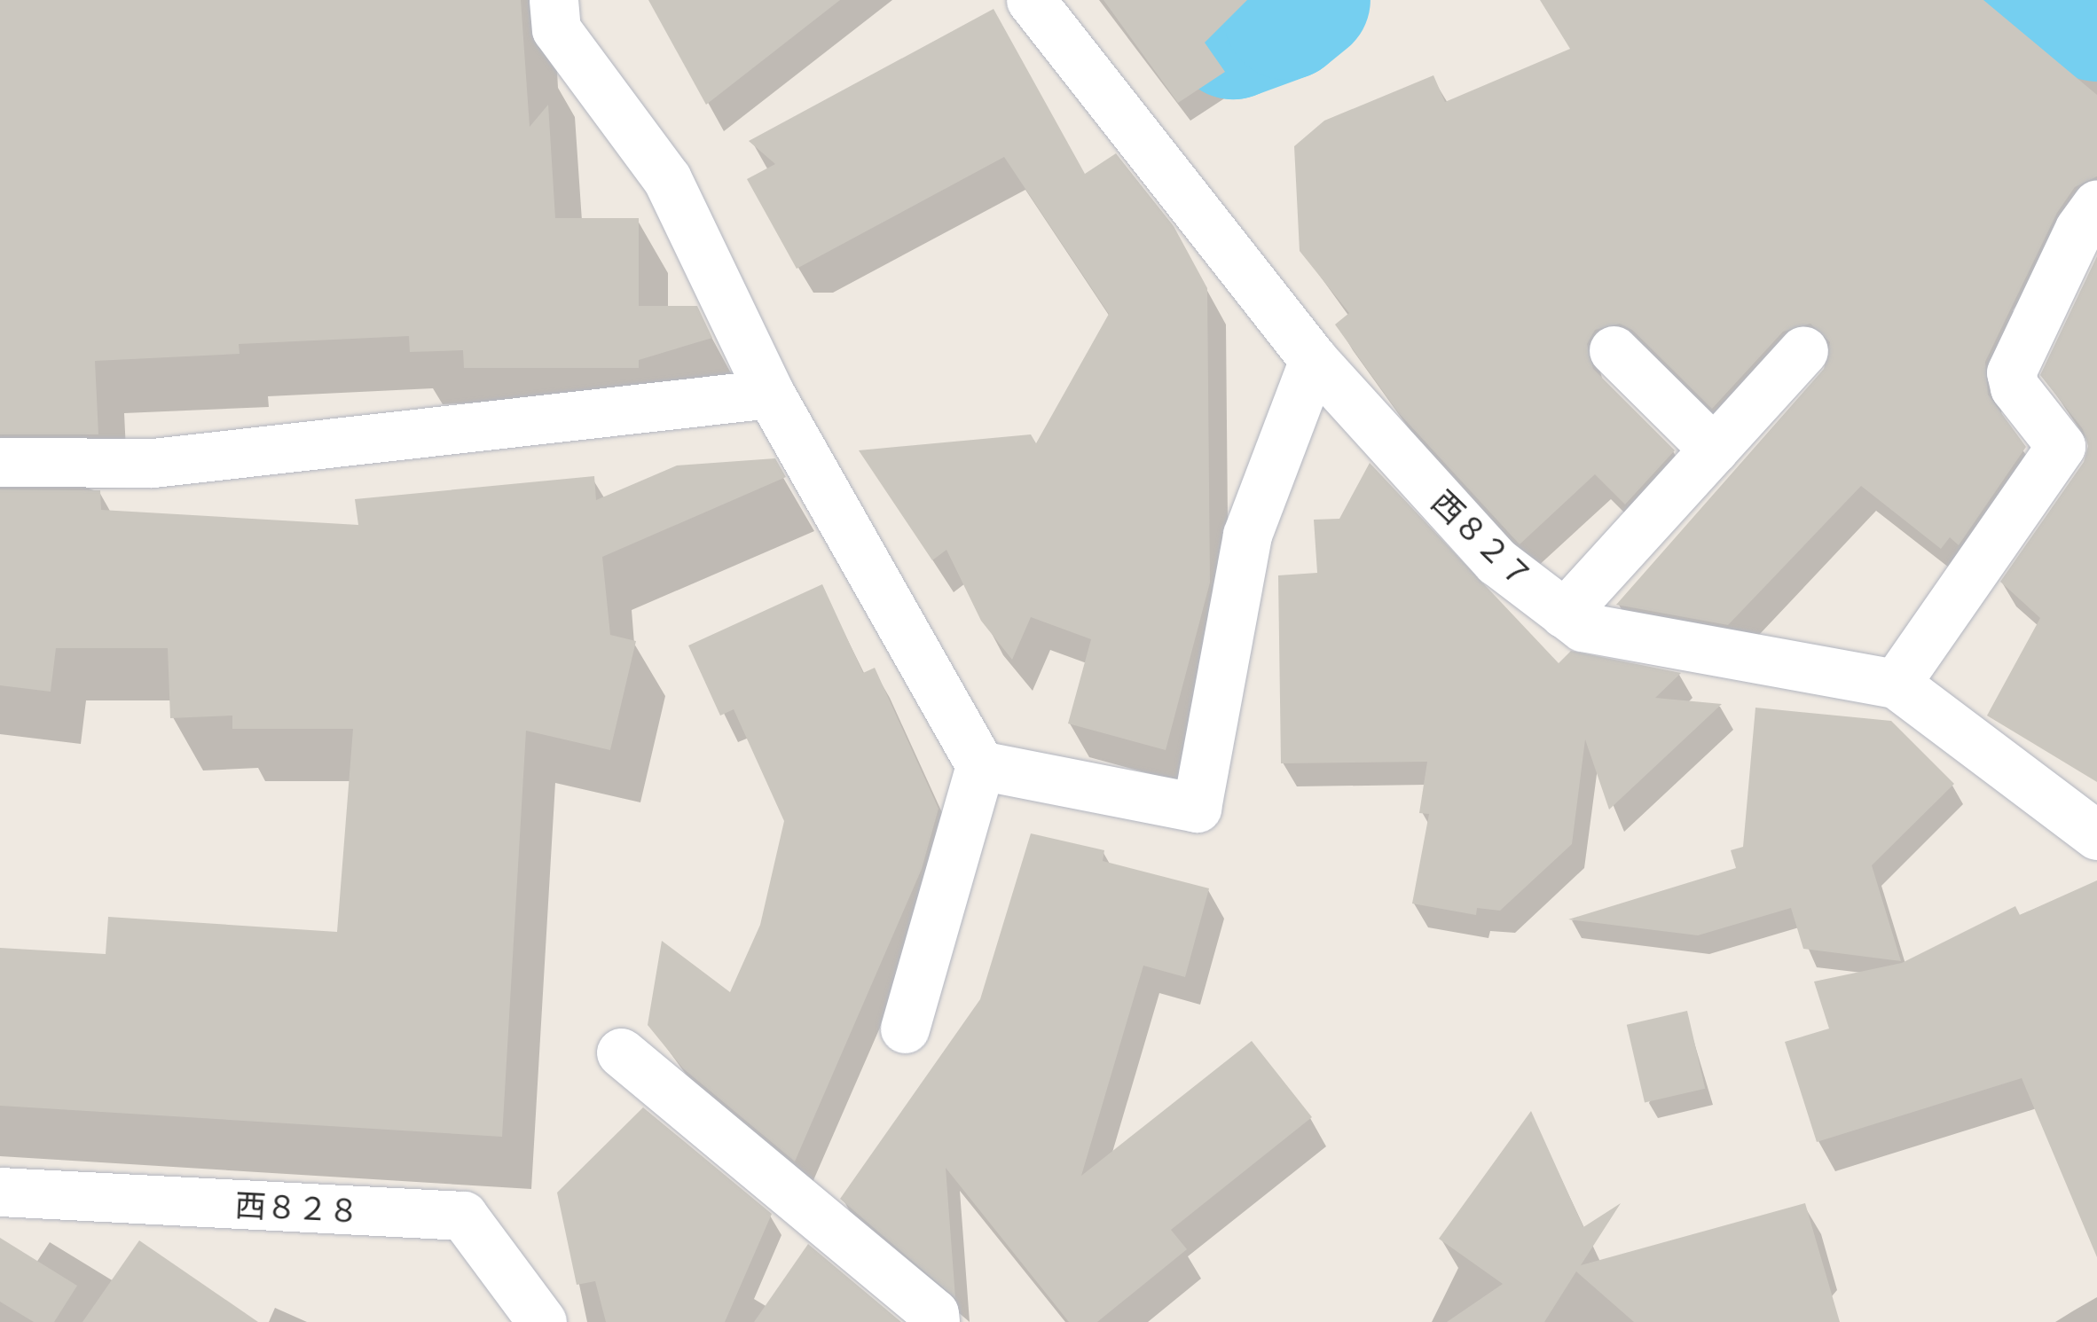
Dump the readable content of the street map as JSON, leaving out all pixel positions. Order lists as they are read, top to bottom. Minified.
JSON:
{"streets":{"street":["西８２７","西８２８"]}}
